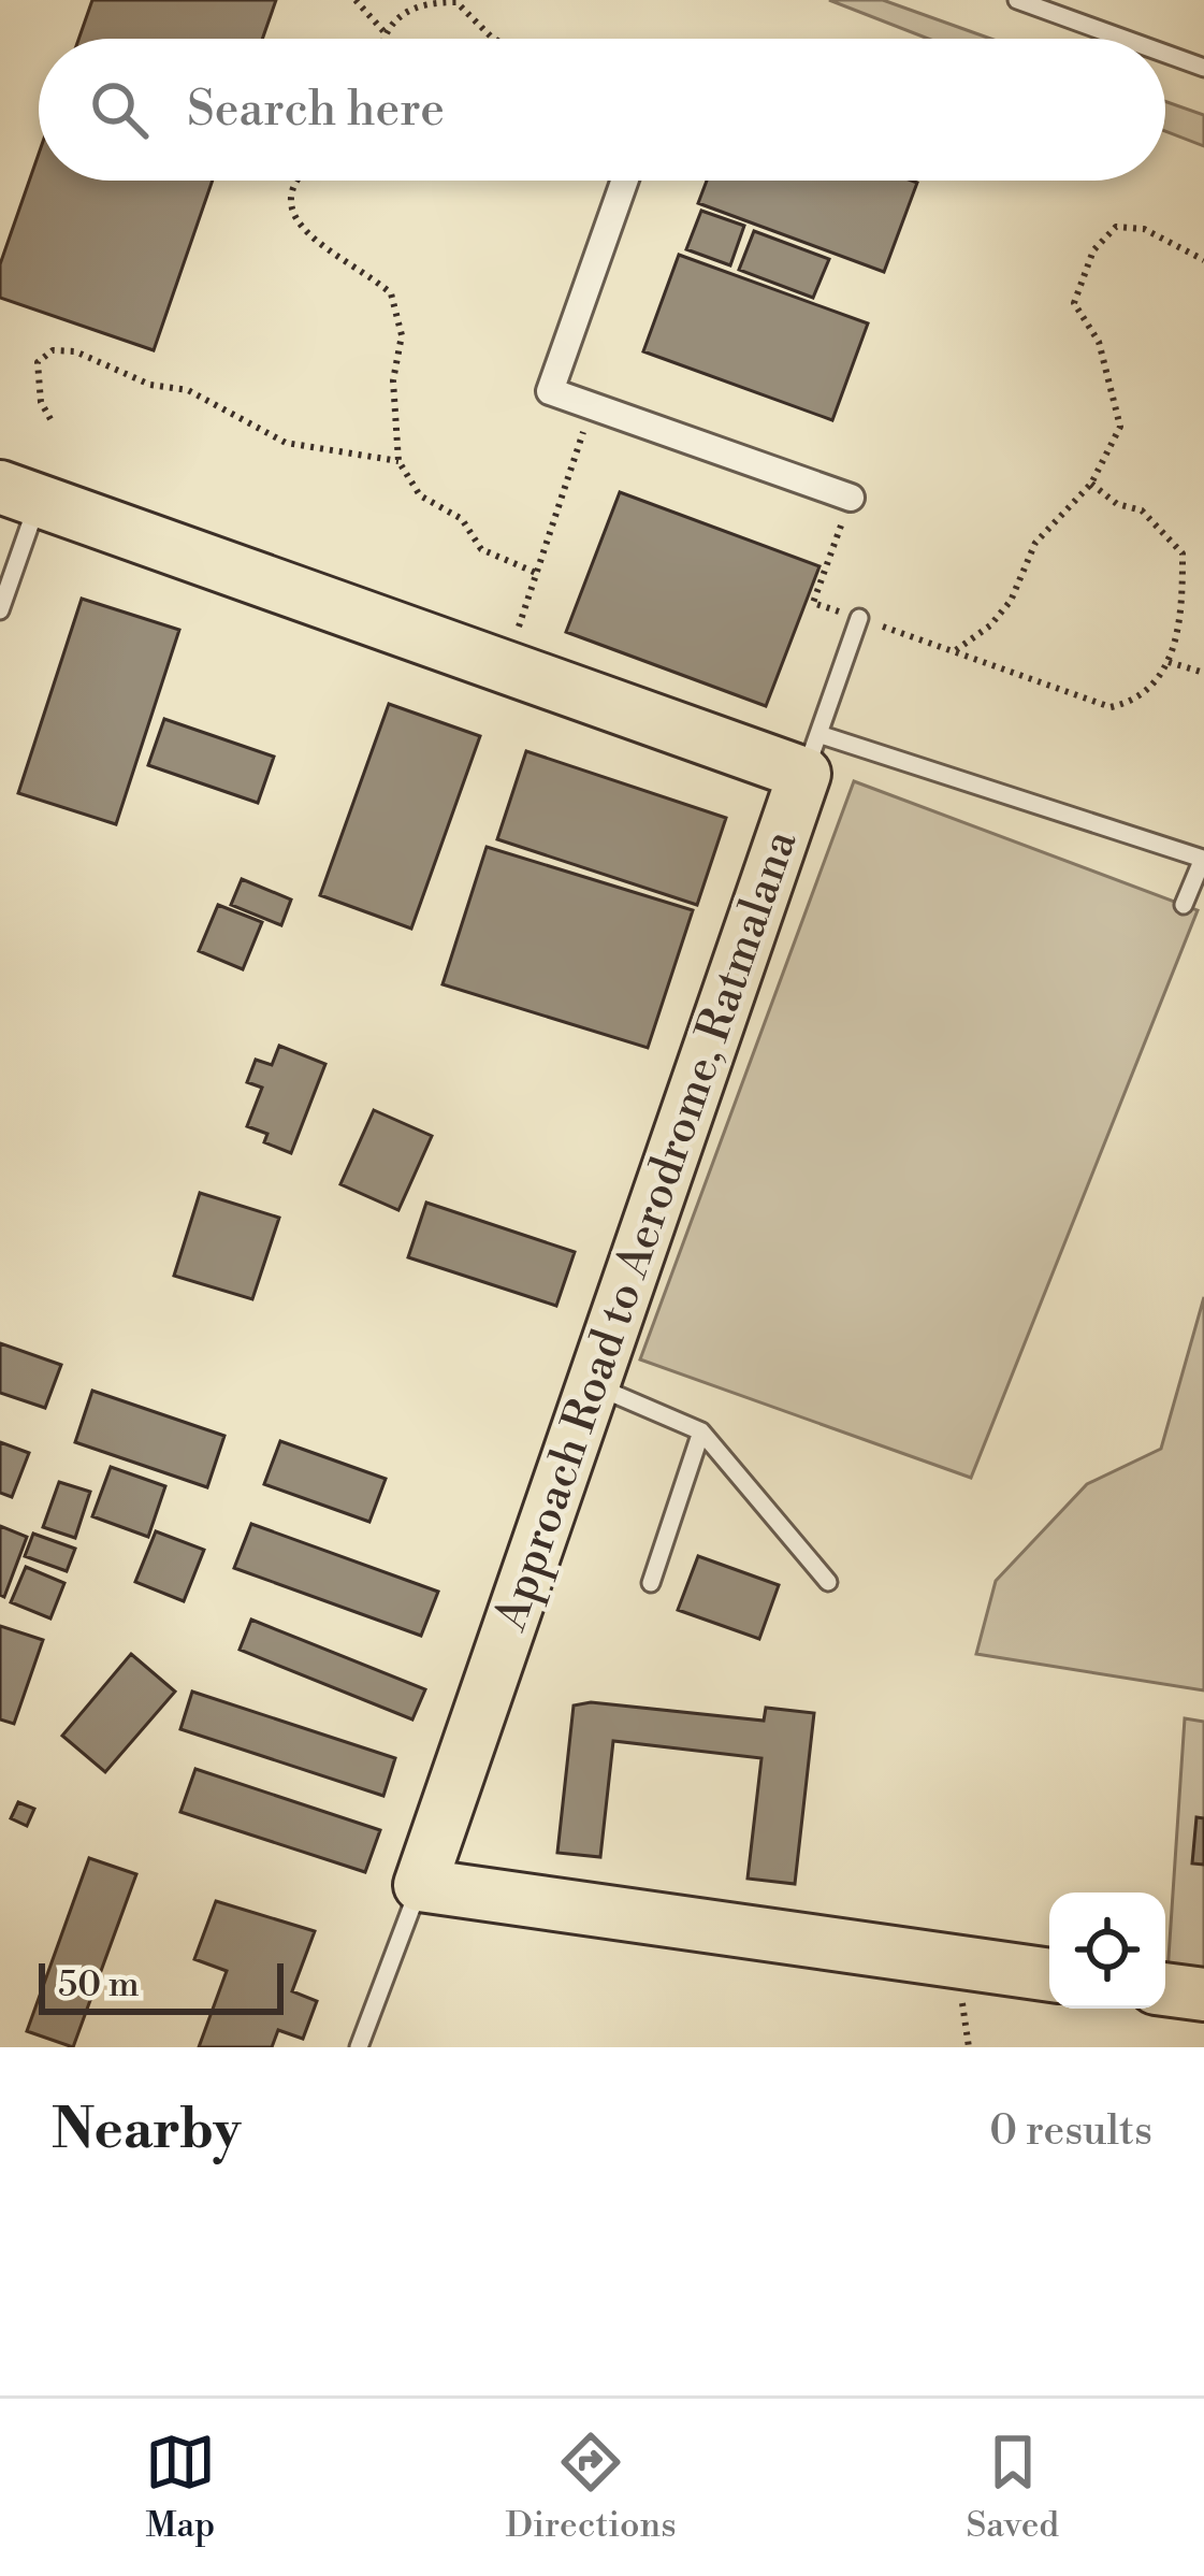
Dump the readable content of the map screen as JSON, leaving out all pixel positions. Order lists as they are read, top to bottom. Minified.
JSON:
{"streets":{"main road":["Approach Road to Aerodrome, Ratmalana"]},"scale_bar":"50 m","page":{"search":"Search here","scale":"50 m","heading":["Nearby","0 results"],"nav":["Map","Directions","Saved"]}}
